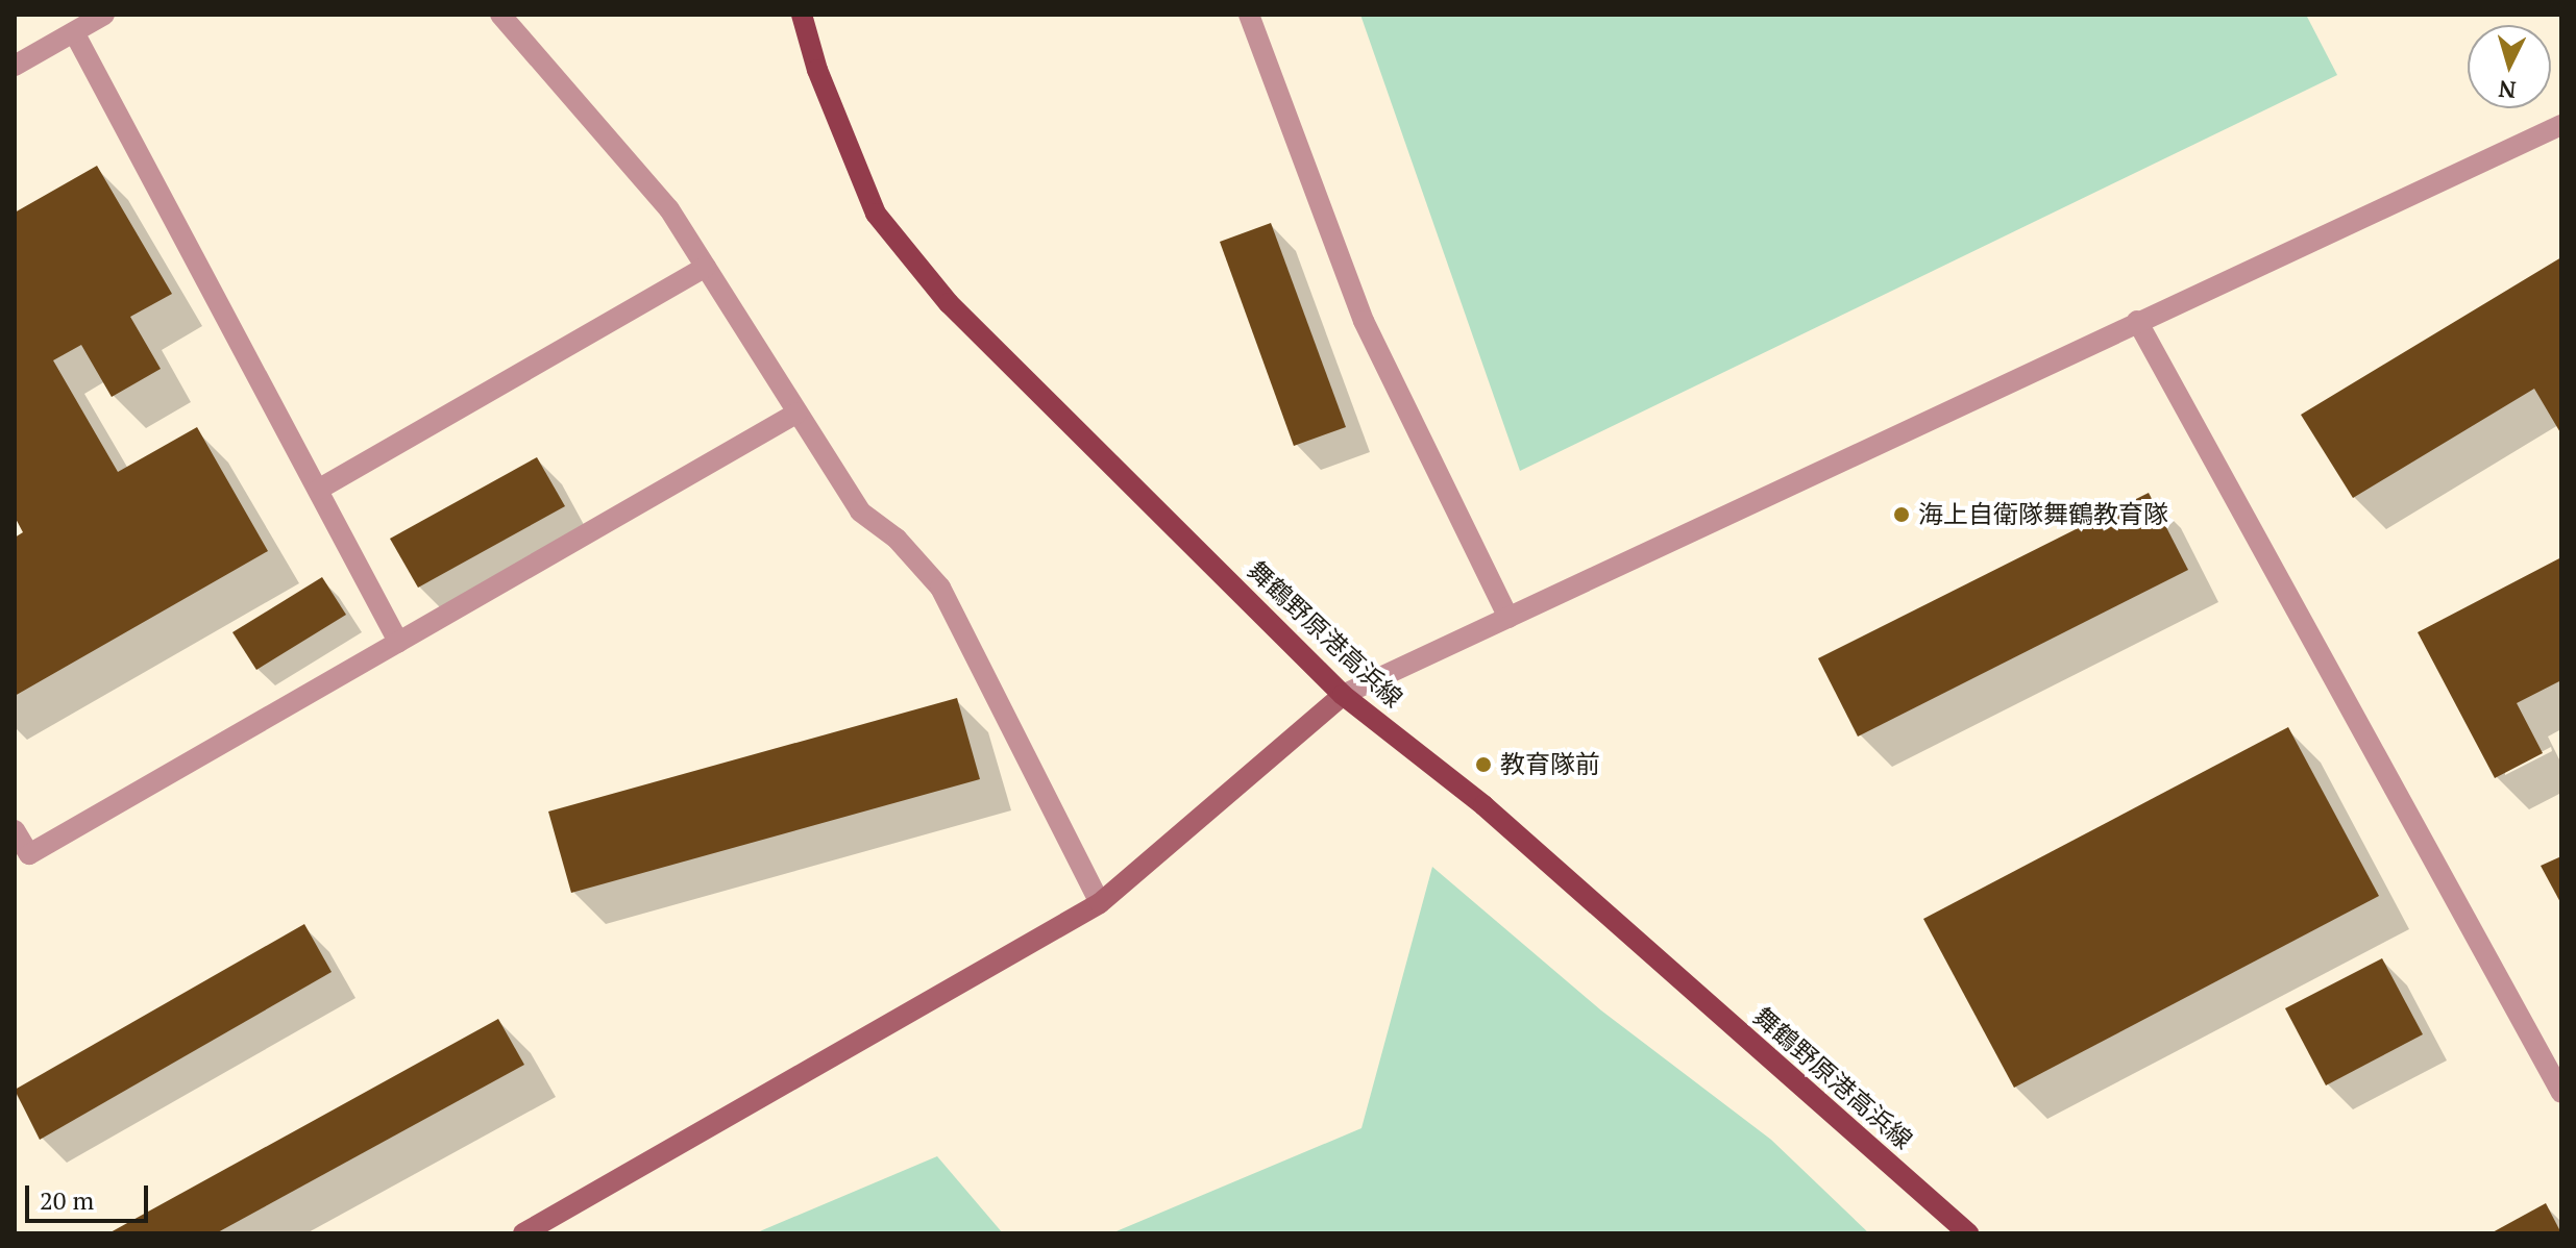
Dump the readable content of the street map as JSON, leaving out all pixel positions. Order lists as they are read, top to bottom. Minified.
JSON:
{"streets":{"main road":["舞鶴野原港高浜線"]},"places":["海上自衛隊舞鶴教育隊","教育隊前"],"scale_bar":"20 m","north":"bottom"}
